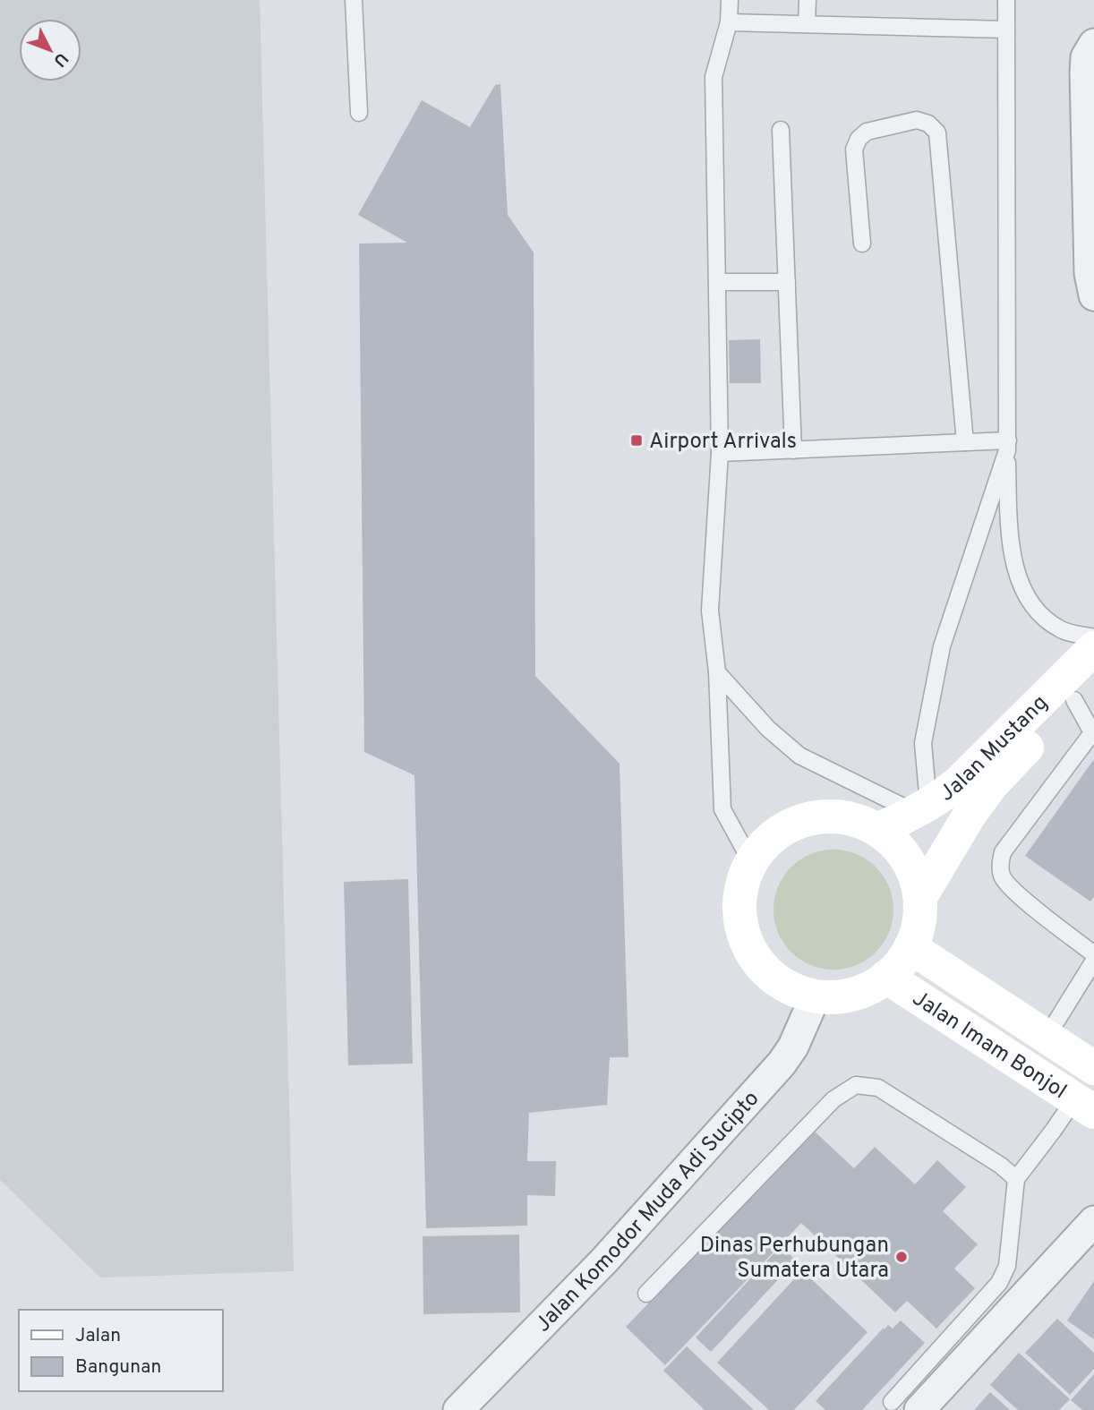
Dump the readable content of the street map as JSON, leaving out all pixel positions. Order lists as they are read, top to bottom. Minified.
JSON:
{"streets":{"main road":["Jalan Mustang","Jalan Imam Bonjol"],"street":["Jalan Komodor Muda Adi Sucipto"]},"crossings":[["Jalan Mustang","Jalan Imam Bonjol"],["Jalan Mustang","Jalan Komodor Muda Adi Sucipto"],["Jalan Imam Bonjol","Jalan Komodor Muda Adi Sucipto"]],"places":{"transit":["Airport Arrivals"],"other":["Dinas Perhubungan Sumatera Utara"]},"legend":["Jalan","Bangunan"],"north":"bottom right"}
